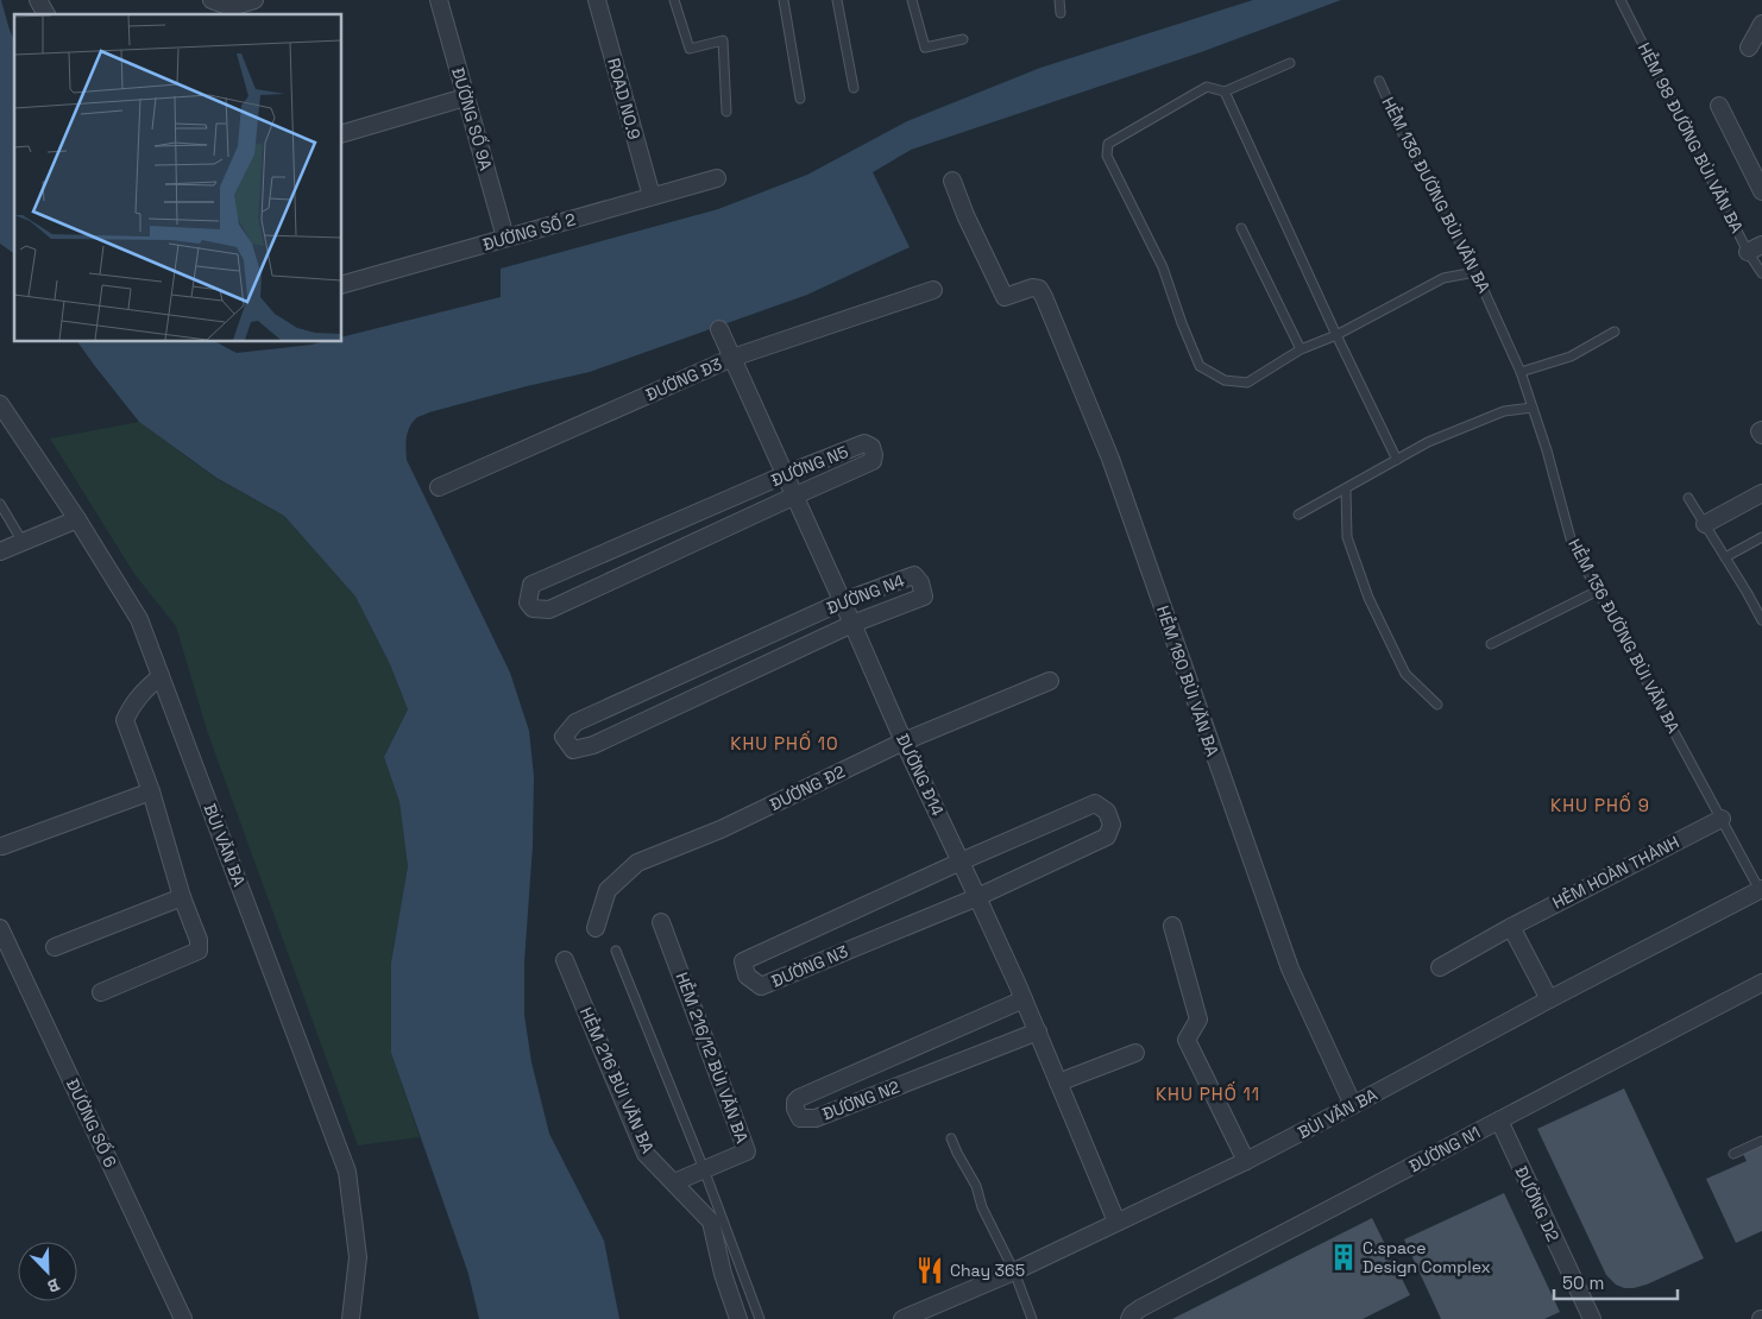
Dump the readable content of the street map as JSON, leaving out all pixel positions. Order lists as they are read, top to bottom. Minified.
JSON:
{"streets":{"street":["ROAD NO.9","ĐƯỜNG SỐ 9A","ĐƯỜNG SỐ 2","ĐƯỜNG Đ3","ĐƯỜNG N5","ĐƯỜNG N4","HẺM 180 BÙI VĂN BA","ĐƯỜNG Đ14","ĐƯỜNG Đ2","BÙI VĂN BA","HẺM HOÀN THÀNH","ĐƯỜNG N3","HẺM 216/12 BÙI VĂN BA","HẺM 216 BÙI VĂN BA","ĐƯỜNG N2","ĐƯỜNG SỐ 6","ĐƯỜNG N1","ĐƯỜNG D2"],"lane":["HẺM 98 ĐƯỜNG BÙI VĂN BA","HẺM 136 ĐƯỜNG BÙI VĂN BA"]},"crossings":[["ROAD NO.9","ĐƯỜNG SỐ 2"],["ĐƯỜNG SỐ 9A","ĐƯỜNG SỐ 2"],["HẺM 136 ĐƯỜNG BÙI VĂN BA","BÙI VĂN BA"],["HẺM 136 ĐƯỜNG BÙI VĂN BA","HẺM HOÀN THÀNH"],["ĐƯỜNG Đ3","ĐƯỜNG Đ14"],["ĐƯỜNG N5","ĐƯỜNG Đ14"],["ĐƯỜNG N4","ĐƯỜNG Đ14"],["HẺM 180 BÙI VĂN BA","BÙI VĂN BA"],["ĐƯỜNG Đ14","ĐƯỜNG Đ2"],["ĐƯỜNG Đ14","BÙI VĂN BA"],["ĐƯỜNG Đ14","ĐƯỜNG N3"],["ĐƯỜNG Đ14","ĐƯỜNG N2"],["HẺM 216/12 BÙI VĂN BA","HẺM 216 BÙI VĂN BA"],["ĐƯỜNG N1","ĐƯỜNG D2"]],"districts":["KHU PHỐ 10","KHU PHỐ 9","KHU PHỐ 11"],"places":{"building":["C.space Design Complex"],"restaurant":["Chay 365"]},"scale_bar":"50 m","north":"bottom right"}
